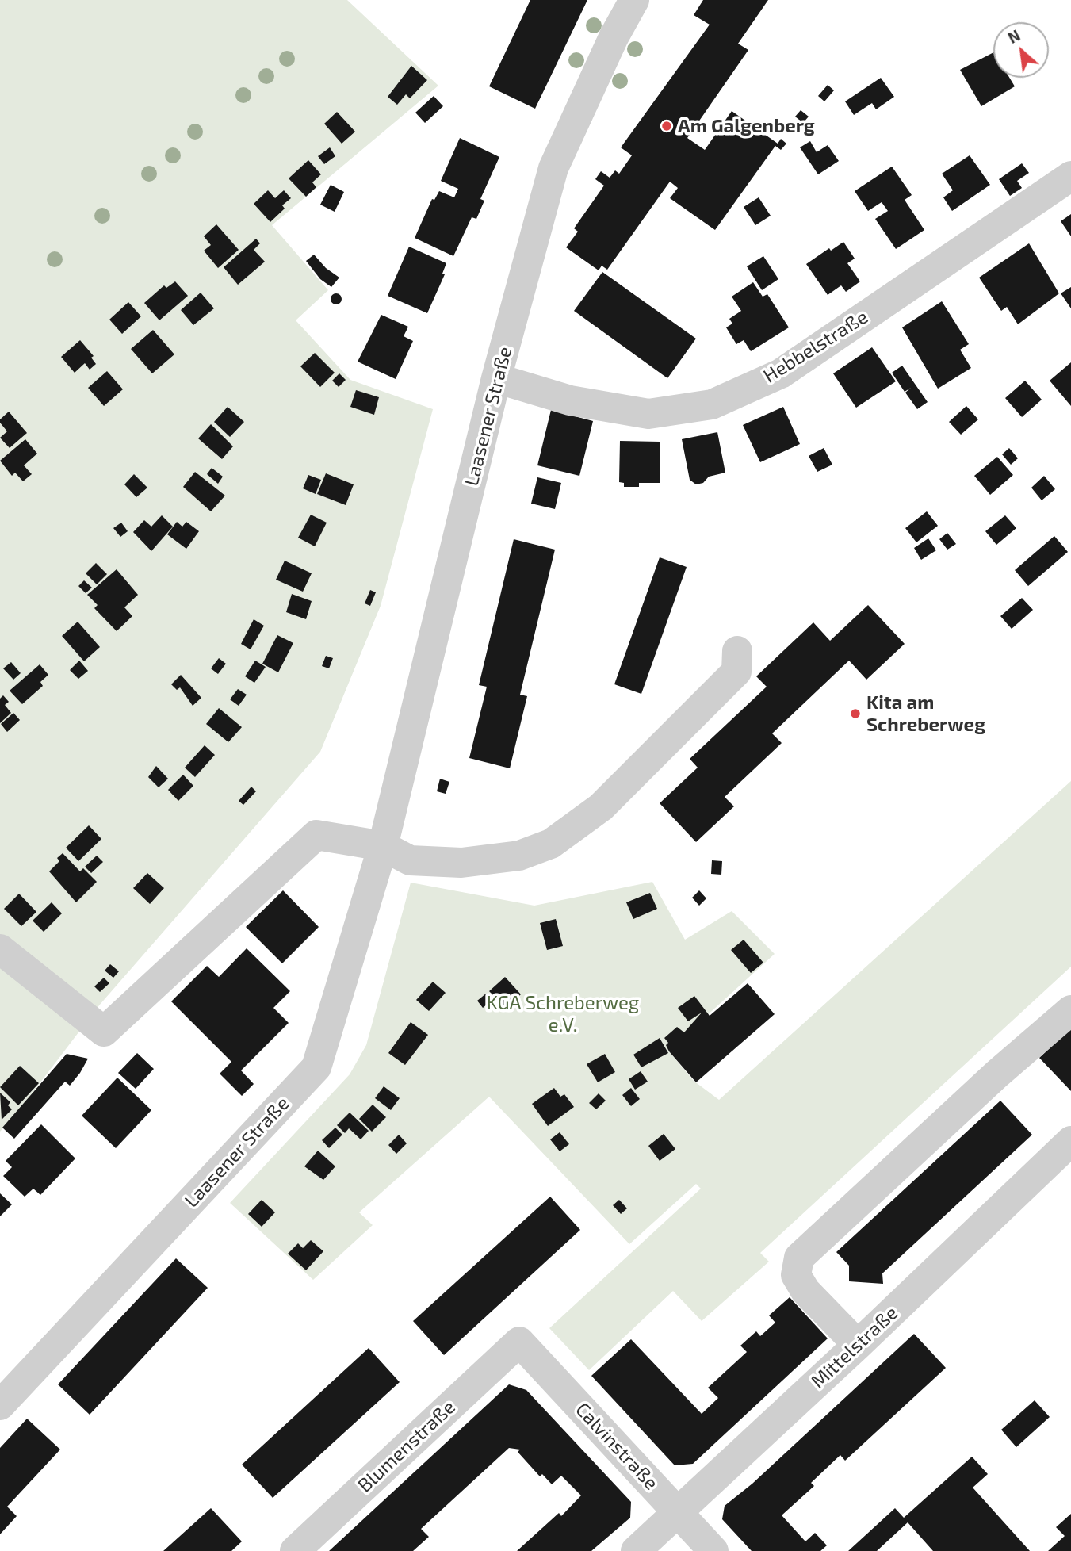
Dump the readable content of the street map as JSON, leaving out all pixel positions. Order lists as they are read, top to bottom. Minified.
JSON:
{"streets":{"street":["Hebbelstraße","Laasener Straße","Mittelstraße","Blumenstraße","Calvinstraße"]},"crossings":[["Hebbelstraße","Laasener Straße"],["Mittelstraße","Calvinstraße"],["Blumenstraße","Calvinstraße"]],"parks":["KGA Schreberweg e.V."],"places":["Am Galgenberg","Kita am Schreberweg"],"north":"top left"}
